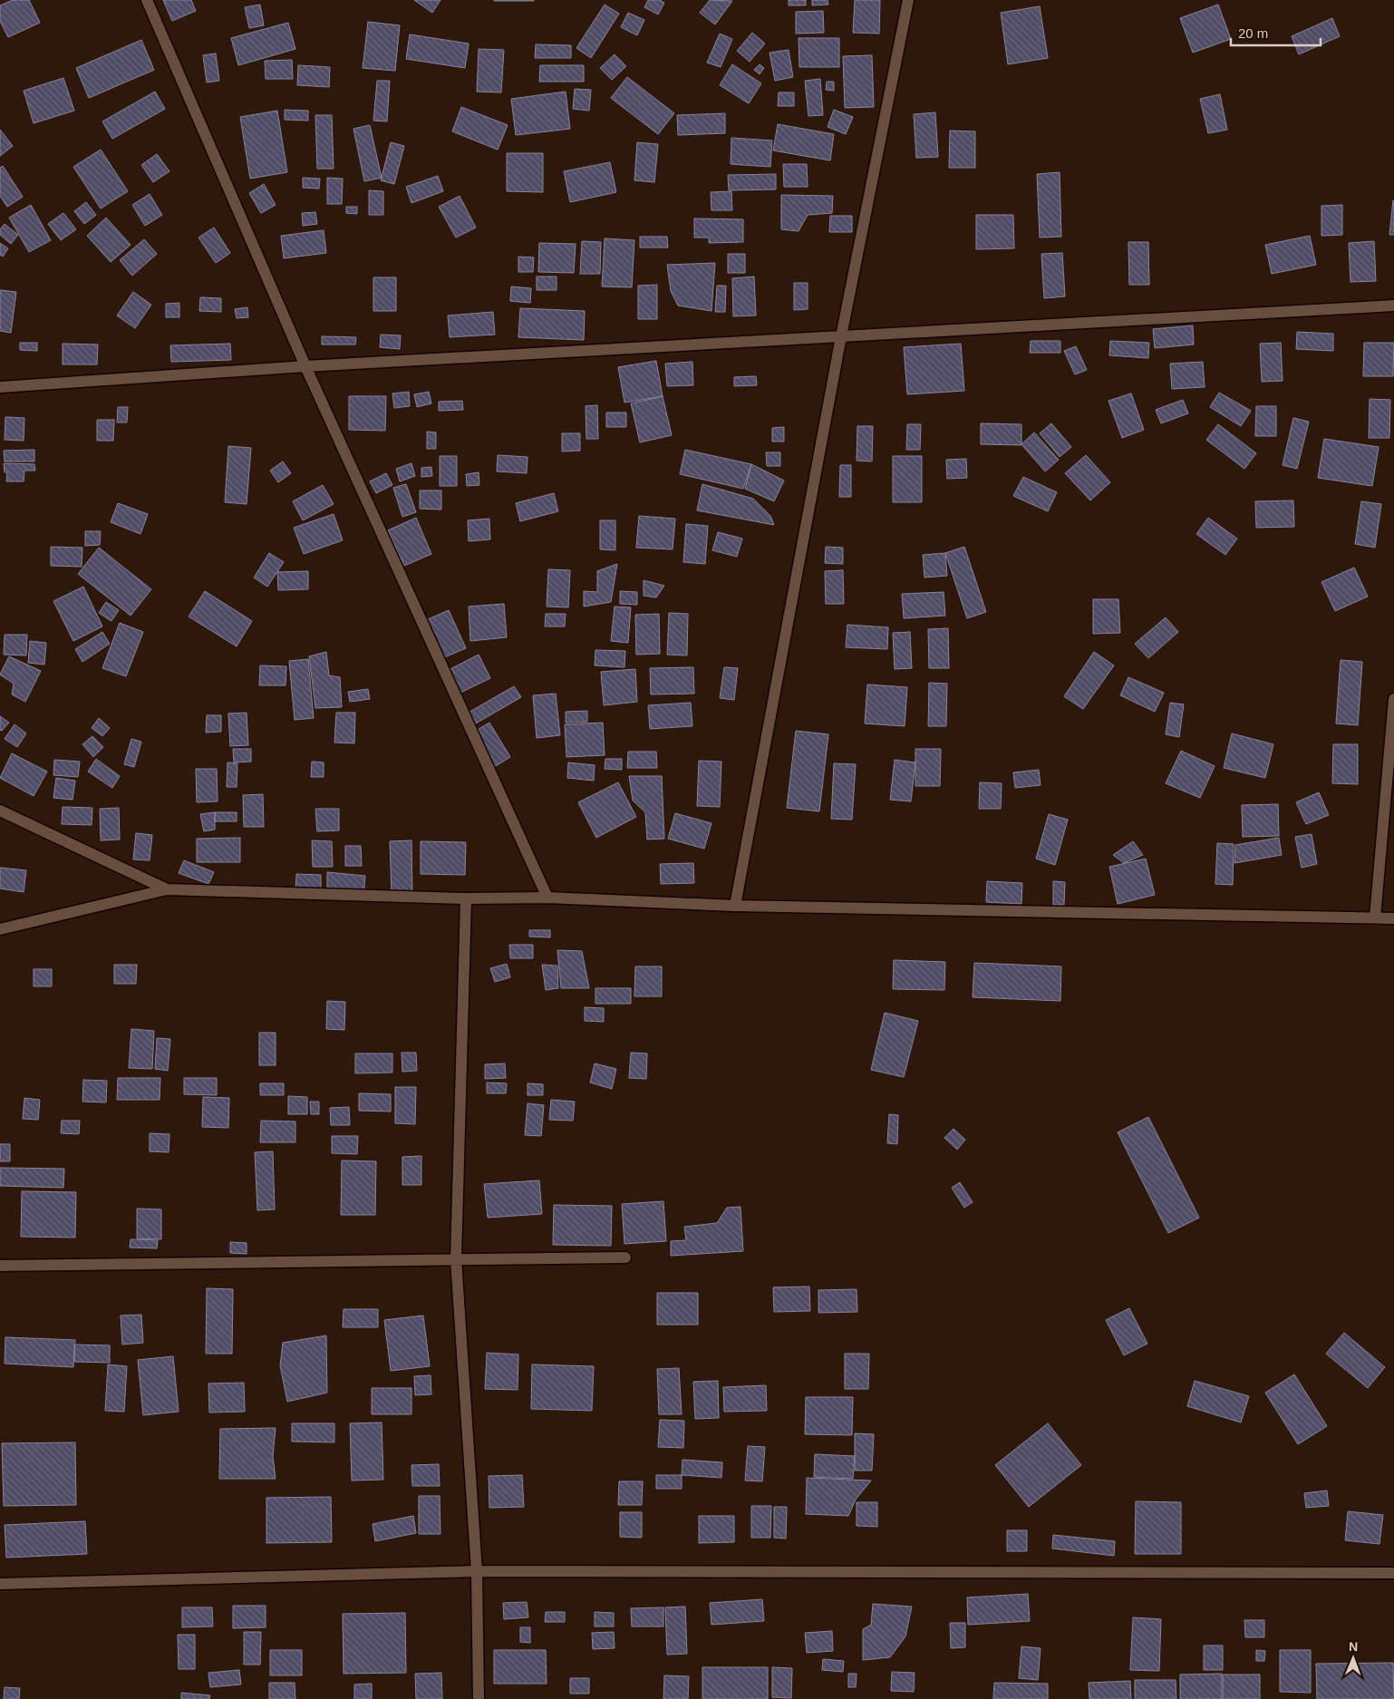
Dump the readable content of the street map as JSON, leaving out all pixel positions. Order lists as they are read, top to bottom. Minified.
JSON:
{"scale_bar":"20 m","north":"top"}
